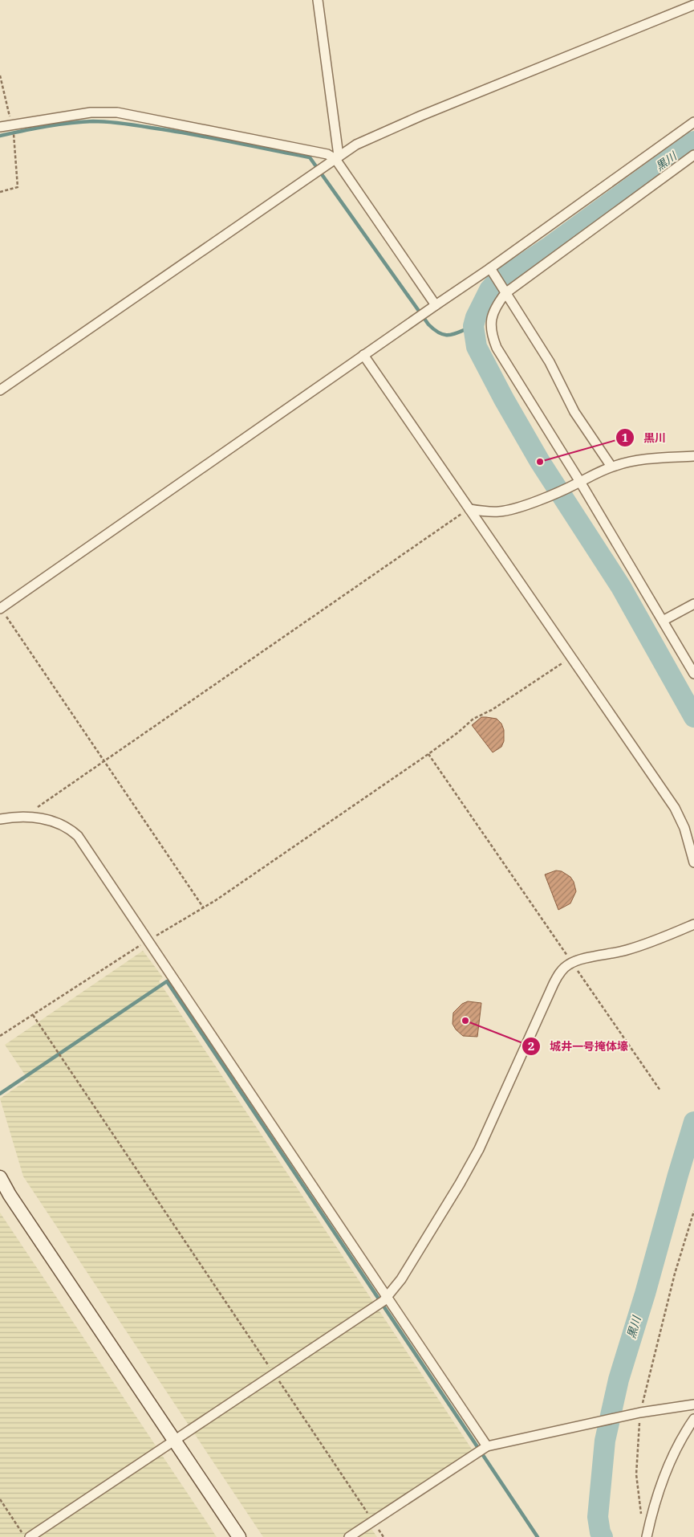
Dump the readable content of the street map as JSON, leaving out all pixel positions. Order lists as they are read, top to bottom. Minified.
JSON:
{"water":["黒川"],"places":["黒川","城井一号掩体壕"]}
